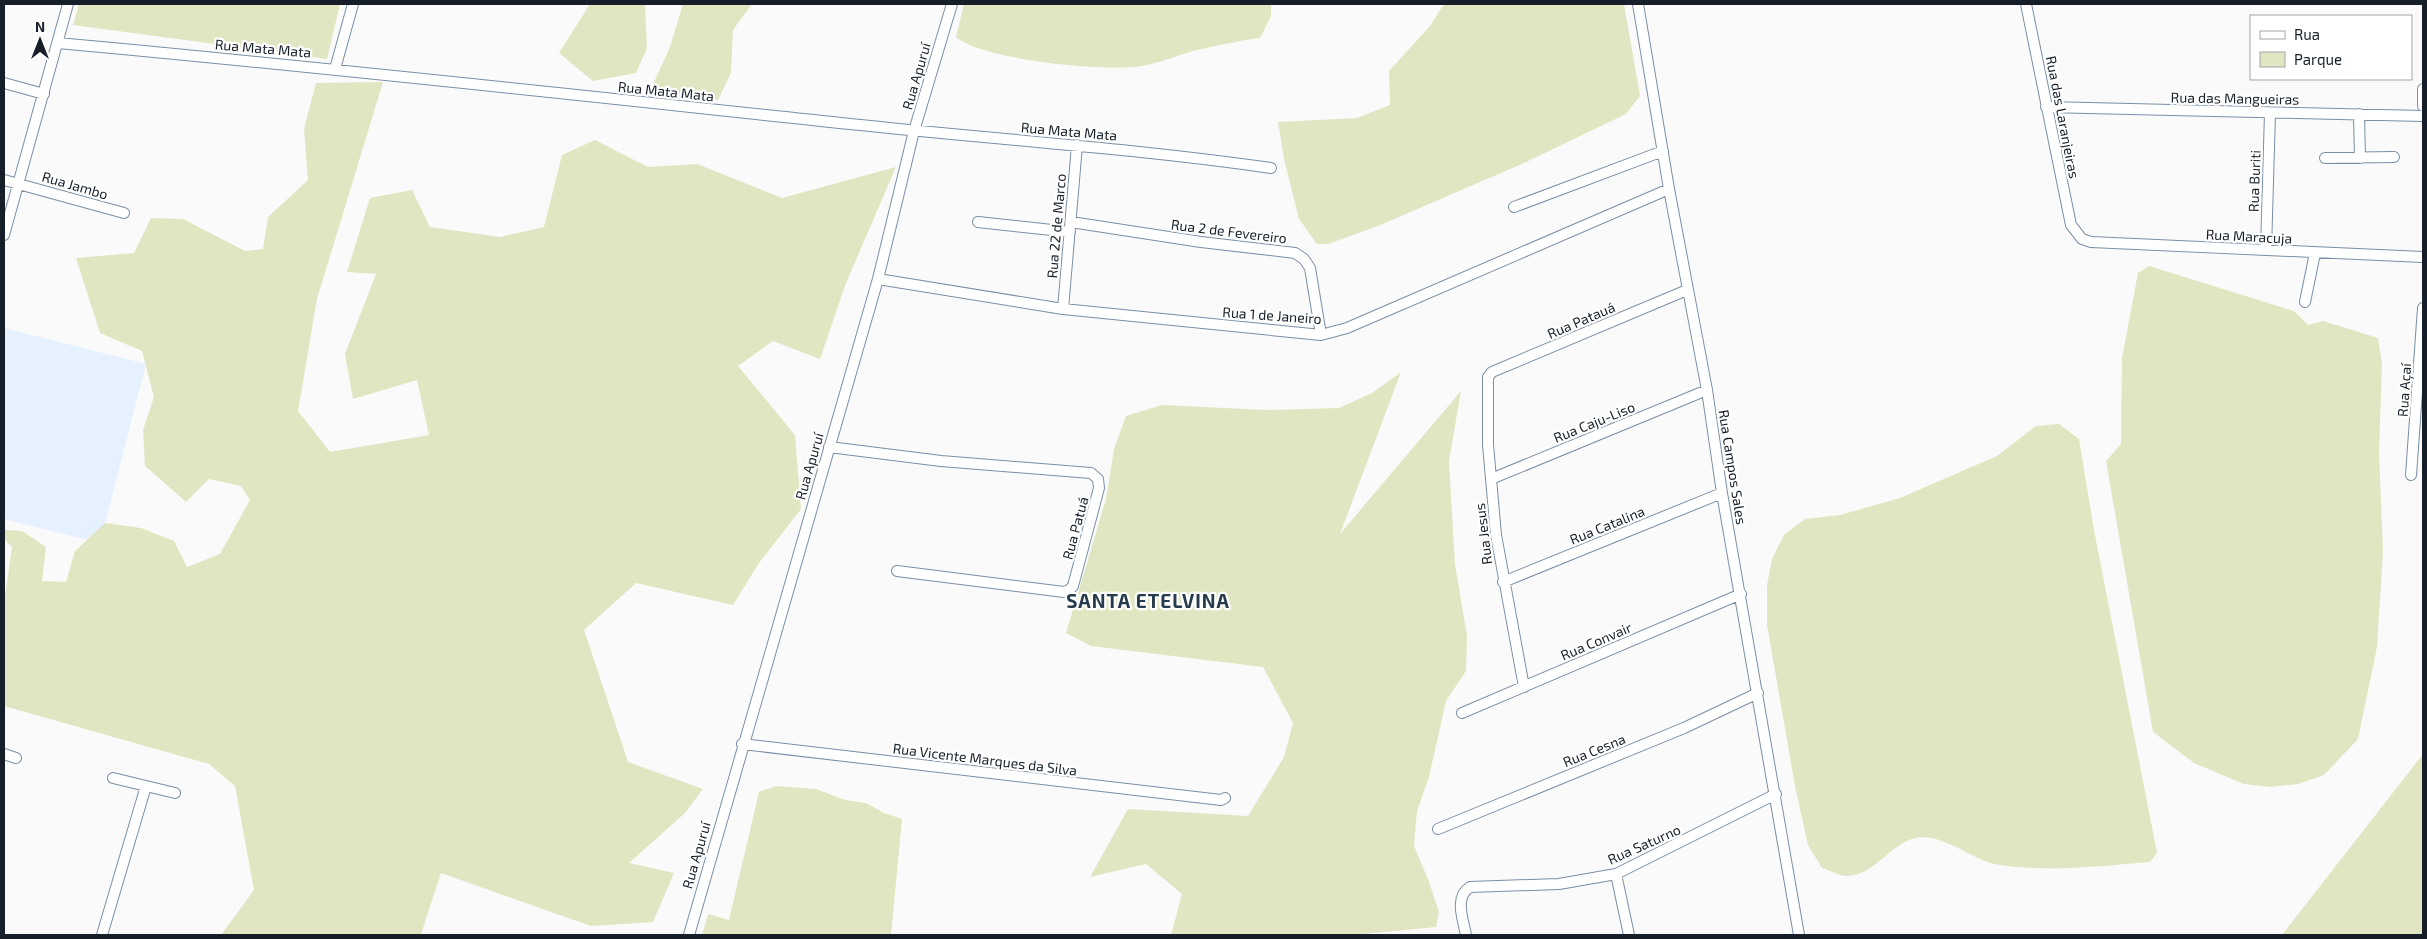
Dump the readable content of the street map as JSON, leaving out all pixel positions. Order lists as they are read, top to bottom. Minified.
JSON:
{"streets":{"street":["Rua Mata Mata","Rua Apuruí","Rua das Mangueiras","Rua das Laranjeiras","Rua Buriti","Rua Jambo","Rua 22 de Marco","Rua 2 de Fevereiro","Rua Maracuja","Rua 1 de Janeiro","Rua Patauá","Rua Açaí","Rua Caju-Liso","Rua Campos Sales","Rua Catalina","Rua Patuá","Rua Jesus","Rua Convair","Rua Cesna","Rua Vicente Marques da Silva","Rua Saturno"]},"crossings":[["Rua Mata Mata","Rua Apuruí"],["Rua Mata Mata","Rua 22 de Marco"],["Rua Apuruí","Rua 1 de Janeiro"],["Rua Apuruí","Rua Patuá"],["Rua Apuruí","Rua Vicente Marques da Silva"],["Rua das Mangueiras","Rua das Laranjeiras"],["Rua das Mangueiras","Rua Buriti"],["Rua das Laranjeiras","Rua Maracuja"],["Rua Buriti","Rua Maracuja"],["Rua 22 de Marco","Rua 2 de Fevereiro"],["Rua 22 de Marco","Rua 1 de Janeiro"],["Rua 2 de Fevereiro","Rua 1 de Janeiro"],["Rua 1 de Janeiro","Rua Campos Sales"],["Rua Patauá","Rua Campos Sales"],["Rua Patauá","Rua Jesus"],["Rua Caju-Liso","Rua Campos Sales"],["Rua Caju-Liso","Rua Jesus"],["Rua Campos Sales","Rua Catalina"],["Rua Campos Sales","Rua Convair"],["Rua Campos Sales","Rua Cesna"],["Rua Campos Sales","Rua Saturno"],["Rua Catalina","Rua Jesus"],["Rua Jesus","Rua Convair"]],"districts":["SANTA ETELVINA"],"legend":["Rua","Parque"],"north":"top"}
